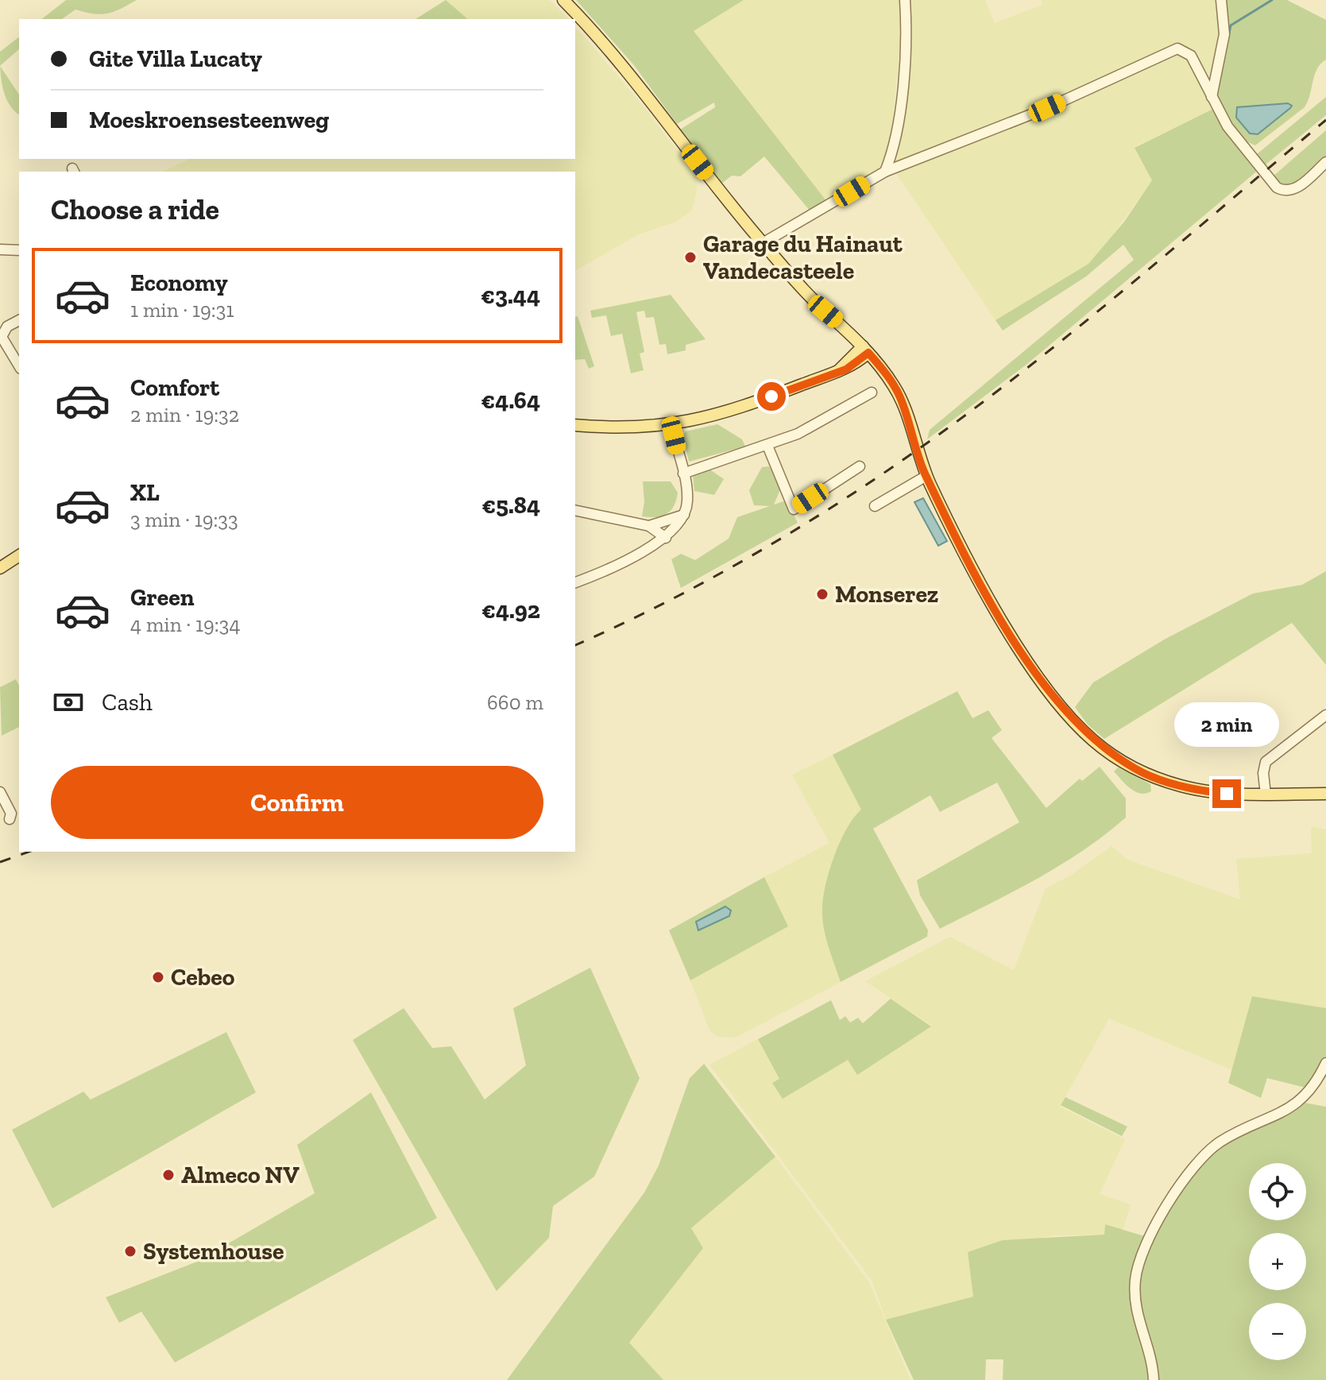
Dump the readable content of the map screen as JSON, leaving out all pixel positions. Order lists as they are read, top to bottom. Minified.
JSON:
{"places":["Garage du Hainaut Vandecasteele","Monserez","Cebeo","Almeco NV","Systemhouse"],"page":{"banner":["Gite Villa Lucaty","Moeskroensesteenweg"],"heading":"Choose a ride","list":[{"name":"Economy","note":"1 min · 19:31","value":"€3.44"},{"name":"Comfort","note":"2 min · 19:32","value":"€4.64"},{"name":"XL","note":"3 min · 19:33","value":"€5.84"},{"name":"Green","note":"4 min · 19:34","value":"€4.92"}],"pay":["Cash","660 m"],"bubble":"2 min","buttons":"Confirm","map_buttons":["+","−"]}}
